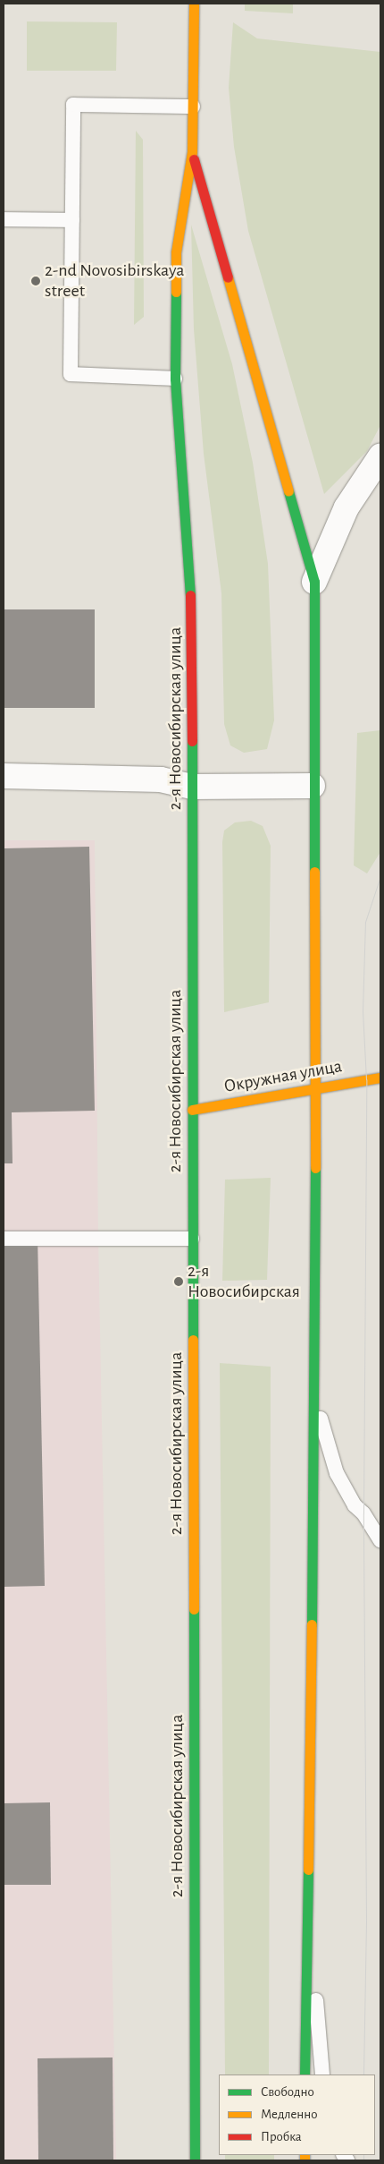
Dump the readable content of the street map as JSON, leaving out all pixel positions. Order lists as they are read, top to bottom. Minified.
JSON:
{"streets":{"main road":["2-я Новосибирская улица","Окружная улица"]},"crossings":[["2-я Новосибирская улица","Окружная улица"]],"places":["2-nd Novosibirskaya street","2-я Новосибирская"],"legend":["Свободно","Медленно","Пробка"]}
